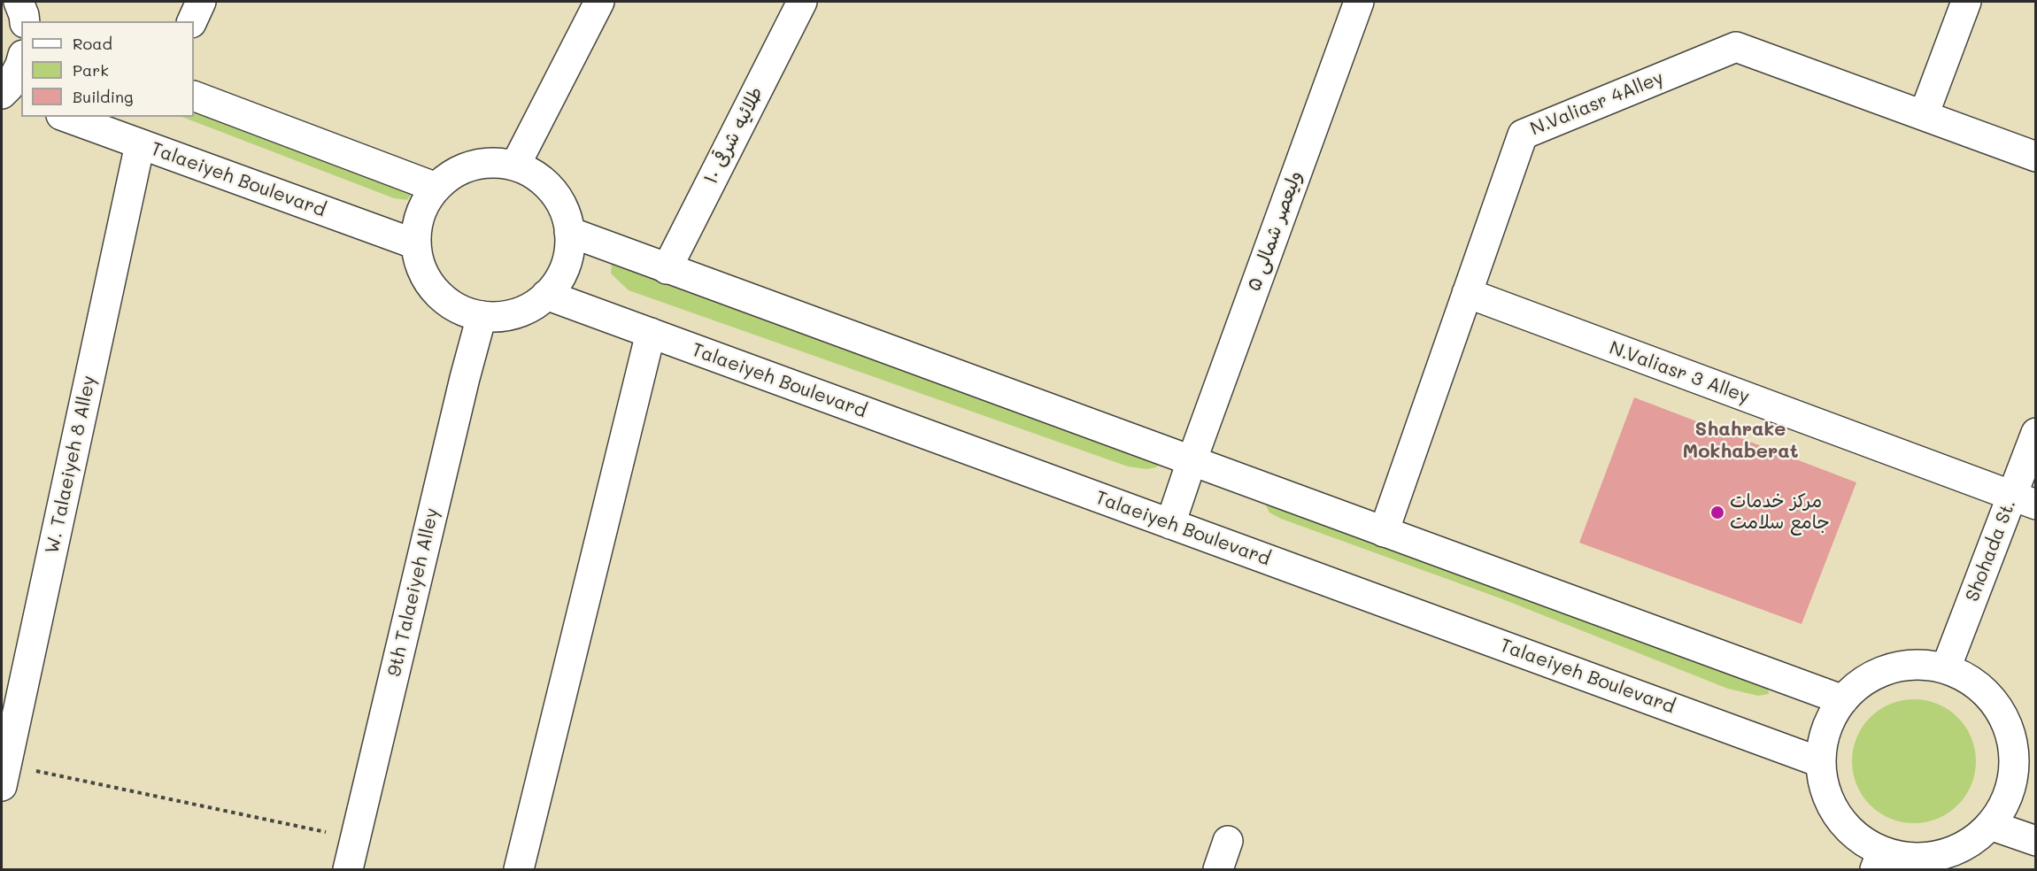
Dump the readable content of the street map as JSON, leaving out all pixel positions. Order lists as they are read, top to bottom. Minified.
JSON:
{"streets":{"street":["N.Valiasr 4Alley","طلائیه شرقی ۱۰","Talaeiyeh Boulevard","ولیعصر شمالی ۵","N.Valiasr 3 Alley","W. Talaeiyeh 8 Alley","Shohada St.","9th Talaeiyeh Alley"]},"crossings":[["N.Valiasr 4Alley","N.Valiasr 3 Alley"],["Talaeiyeh Boulevard","ولیعصر شمالی ۵"],["Talaeiyeh Boulevard","W. Talaeiyeh 8 Alley"],["Talaeiyeh Boulevard","9th Talaeiyeh Alley"],["N.Valiasr 3 Alley","Shohada St."]],"districts":["Shahrake Mokhaberat"],"places":["مرکز خدمات جامع سلامت"],"legend":["Road","Park","Building"]}
